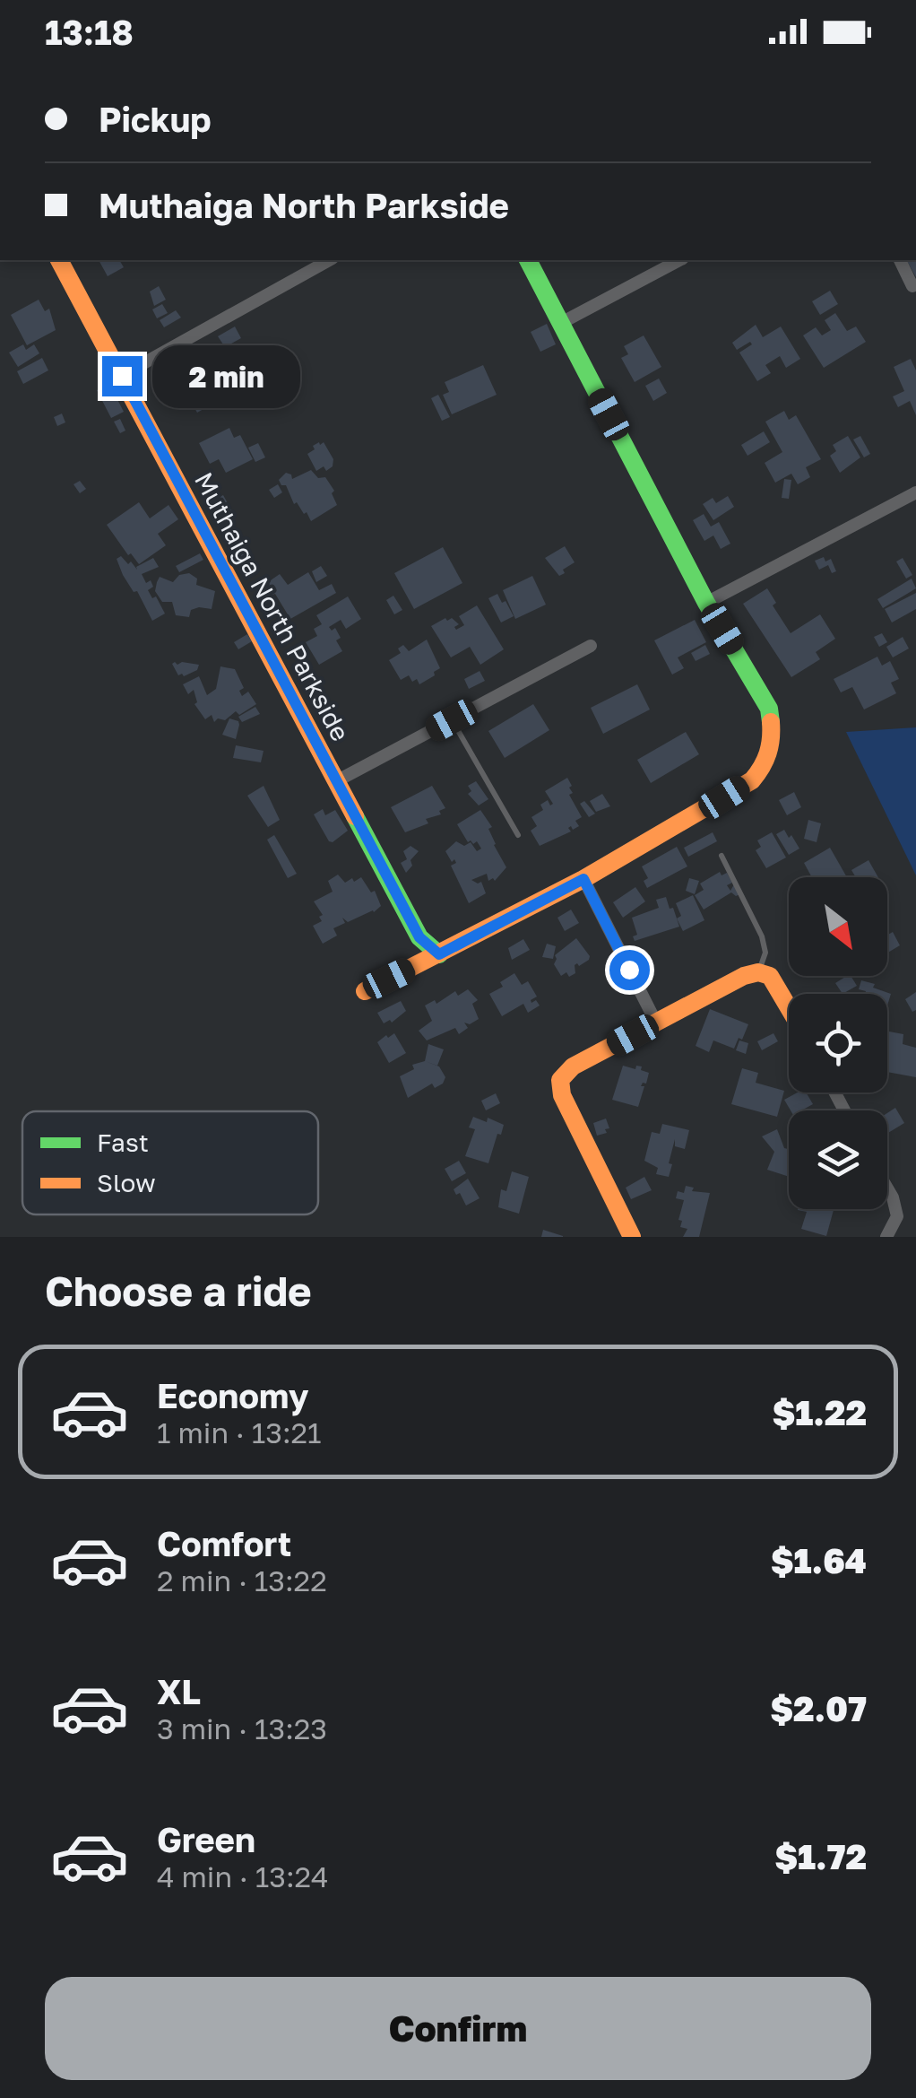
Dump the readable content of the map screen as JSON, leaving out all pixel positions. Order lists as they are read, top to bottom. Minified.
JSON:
{"streets":{"street":["Muthaiga North Parkside"]},"legend":["Fast","Slow"],"north":"bottom right","page":{"status":"13:18","banner":["Pickup","Muthaiga North Parkside"],"bubble":"2 min","heading":"Choose a ride","list":[{"name":"Economy","note":"1 min · 13:21","value":"$1.22"},{"name":"Comfort","note":"2 min · 13:22","value":"$1.64"},{"name":"XL","note":"3 min · 13:23","value":"$2.07"},{"name":"Green","note":"4 min · 13:24","value":"$1.72"}],"buttons":"Confirm"}}
